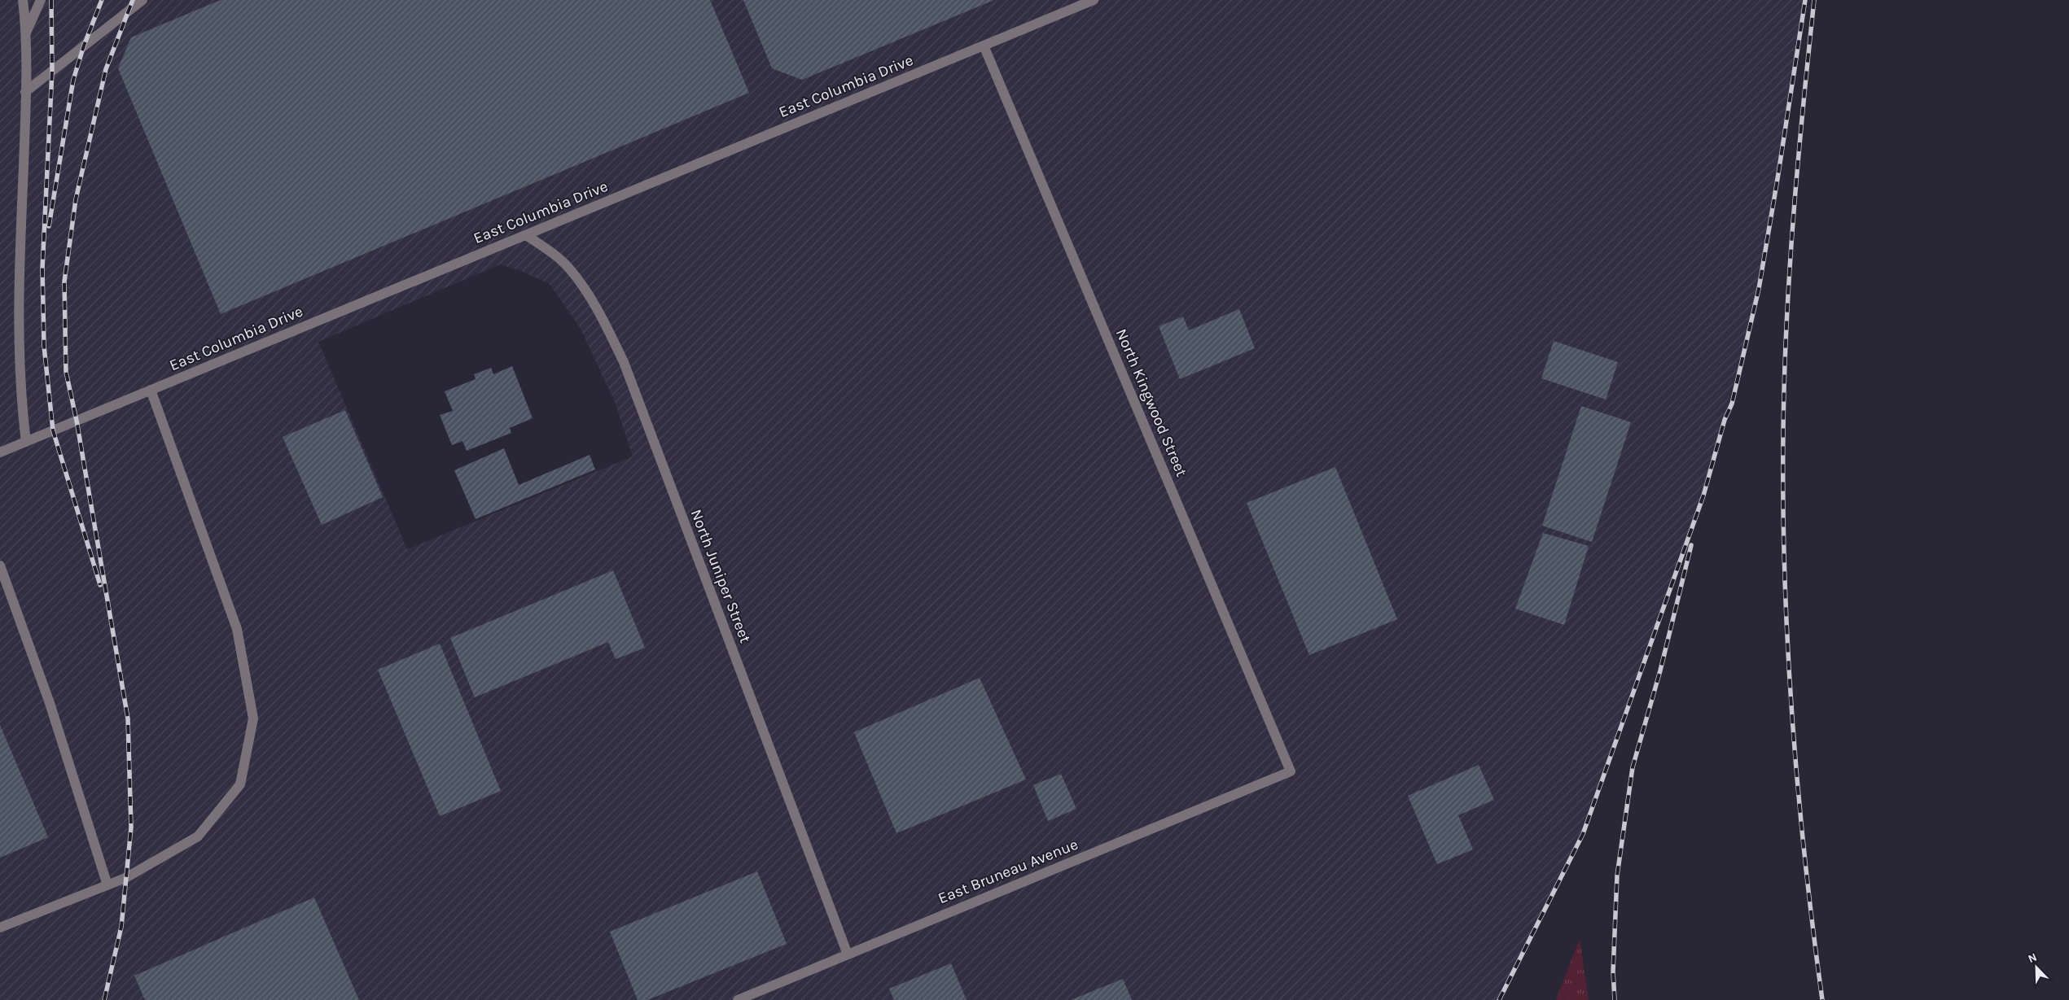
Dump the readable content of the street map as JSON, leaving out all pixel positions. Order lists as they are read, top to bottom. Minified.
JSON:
{"streets":{"street":["East Columbia Drive","North Kingwood Street","North Juniper Street","East Bruneau Avenue"]},"crossings":[["East Columbia Drive","North Kingwood Street"],["East Columbia Drive","North Juniper Street"],["North Kingwood Street","East Bruneau Avenue"],["North Juniper Street","East Bruneau Avenue"]],"north":"top left"}
